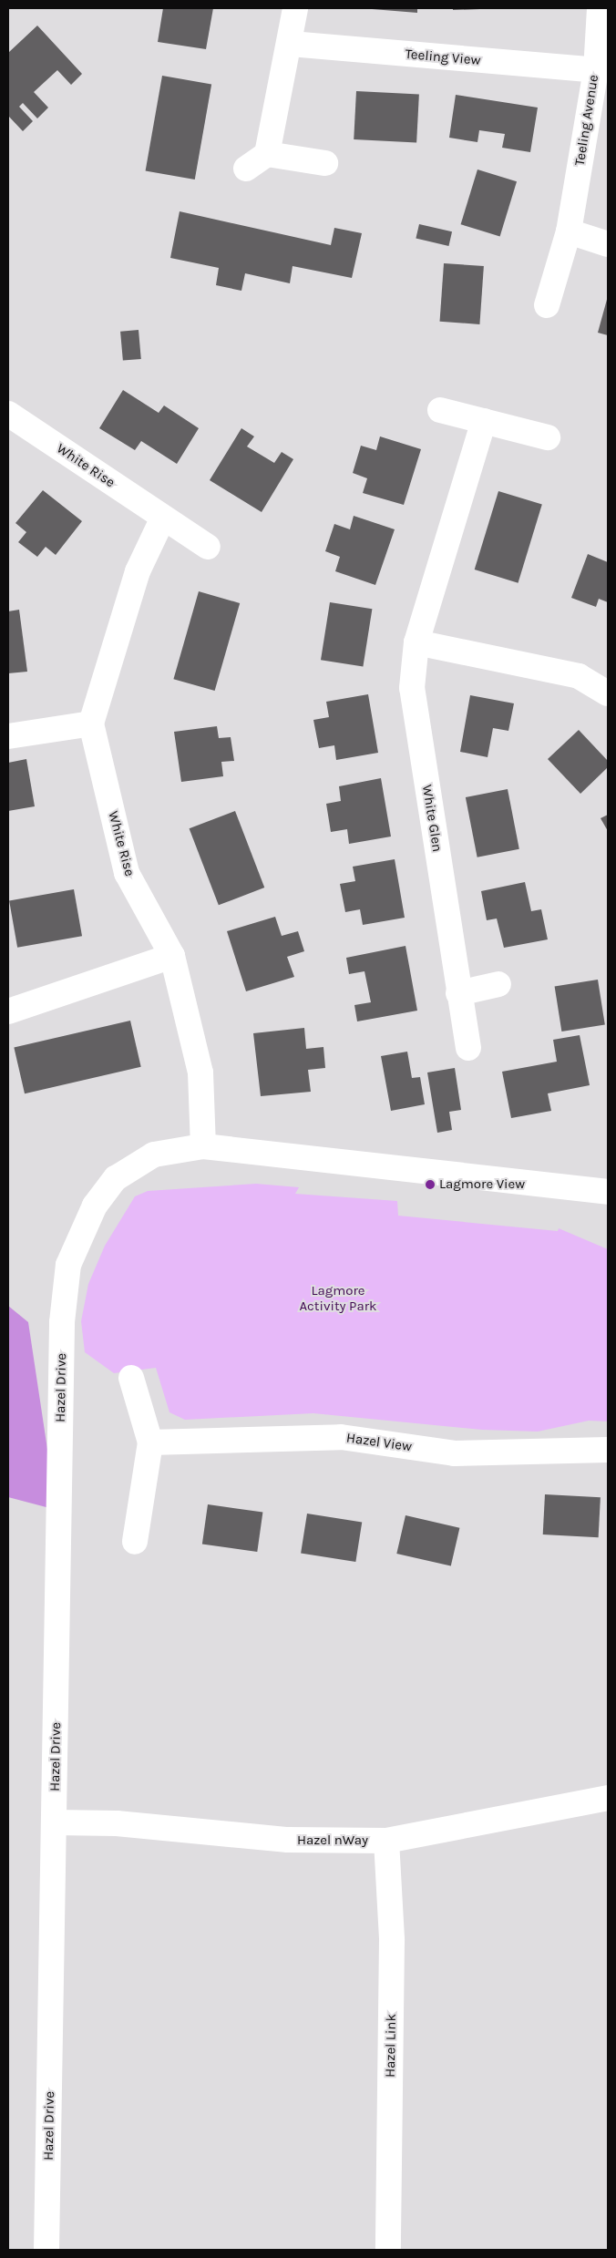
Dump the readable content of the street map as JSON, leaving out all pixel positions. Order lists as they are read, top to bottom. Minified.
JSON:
{"streets":{"street":["Teeling View","Teeling Avenue","White Rise","White Glen","Hazel Drive","Hazel View","Hazel nWay","Hazel Link"]},"crossings":[["Teeling View","Teeling Avenue"],["White Rise","Hazel Drive"],["Hazel Drive","Hazel nWay"],["Hazel nWay","Hazel Link"]],"parks":["Lagmore Activity Park"],"places":["Lagmore View"]}
